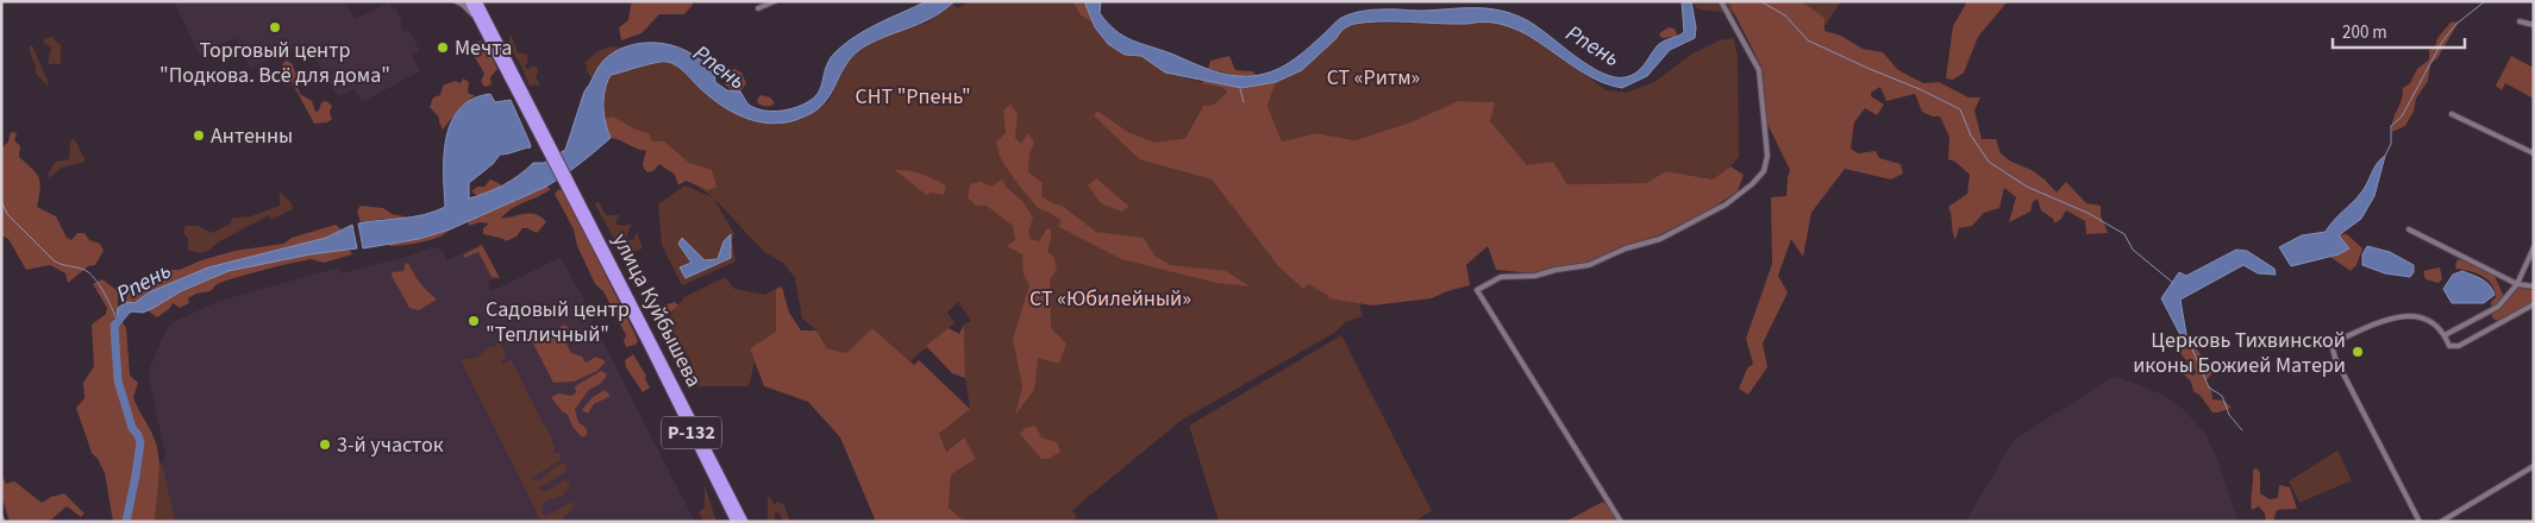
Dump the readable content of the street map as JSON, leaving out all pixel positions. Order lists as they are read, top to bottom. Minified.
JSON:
{"streets":{"highway":["улица Куйбышева","Р-132"]},"crossings":[["улица Куйбышева","Р-132"]],"water":["Рпень"],"parks":["СТ «Ритм»","СНТ \"Рпень\"","СТ «Юбилейный»"],"places":["Торговый центр \"Подкова. Всё для дома\"","Мечта","Антенны","Садовый центр \"Тепличный\"","Церковь Тихвинской иконы Божией Матери","3-й участок"],"scale_bar":"200 m"}
